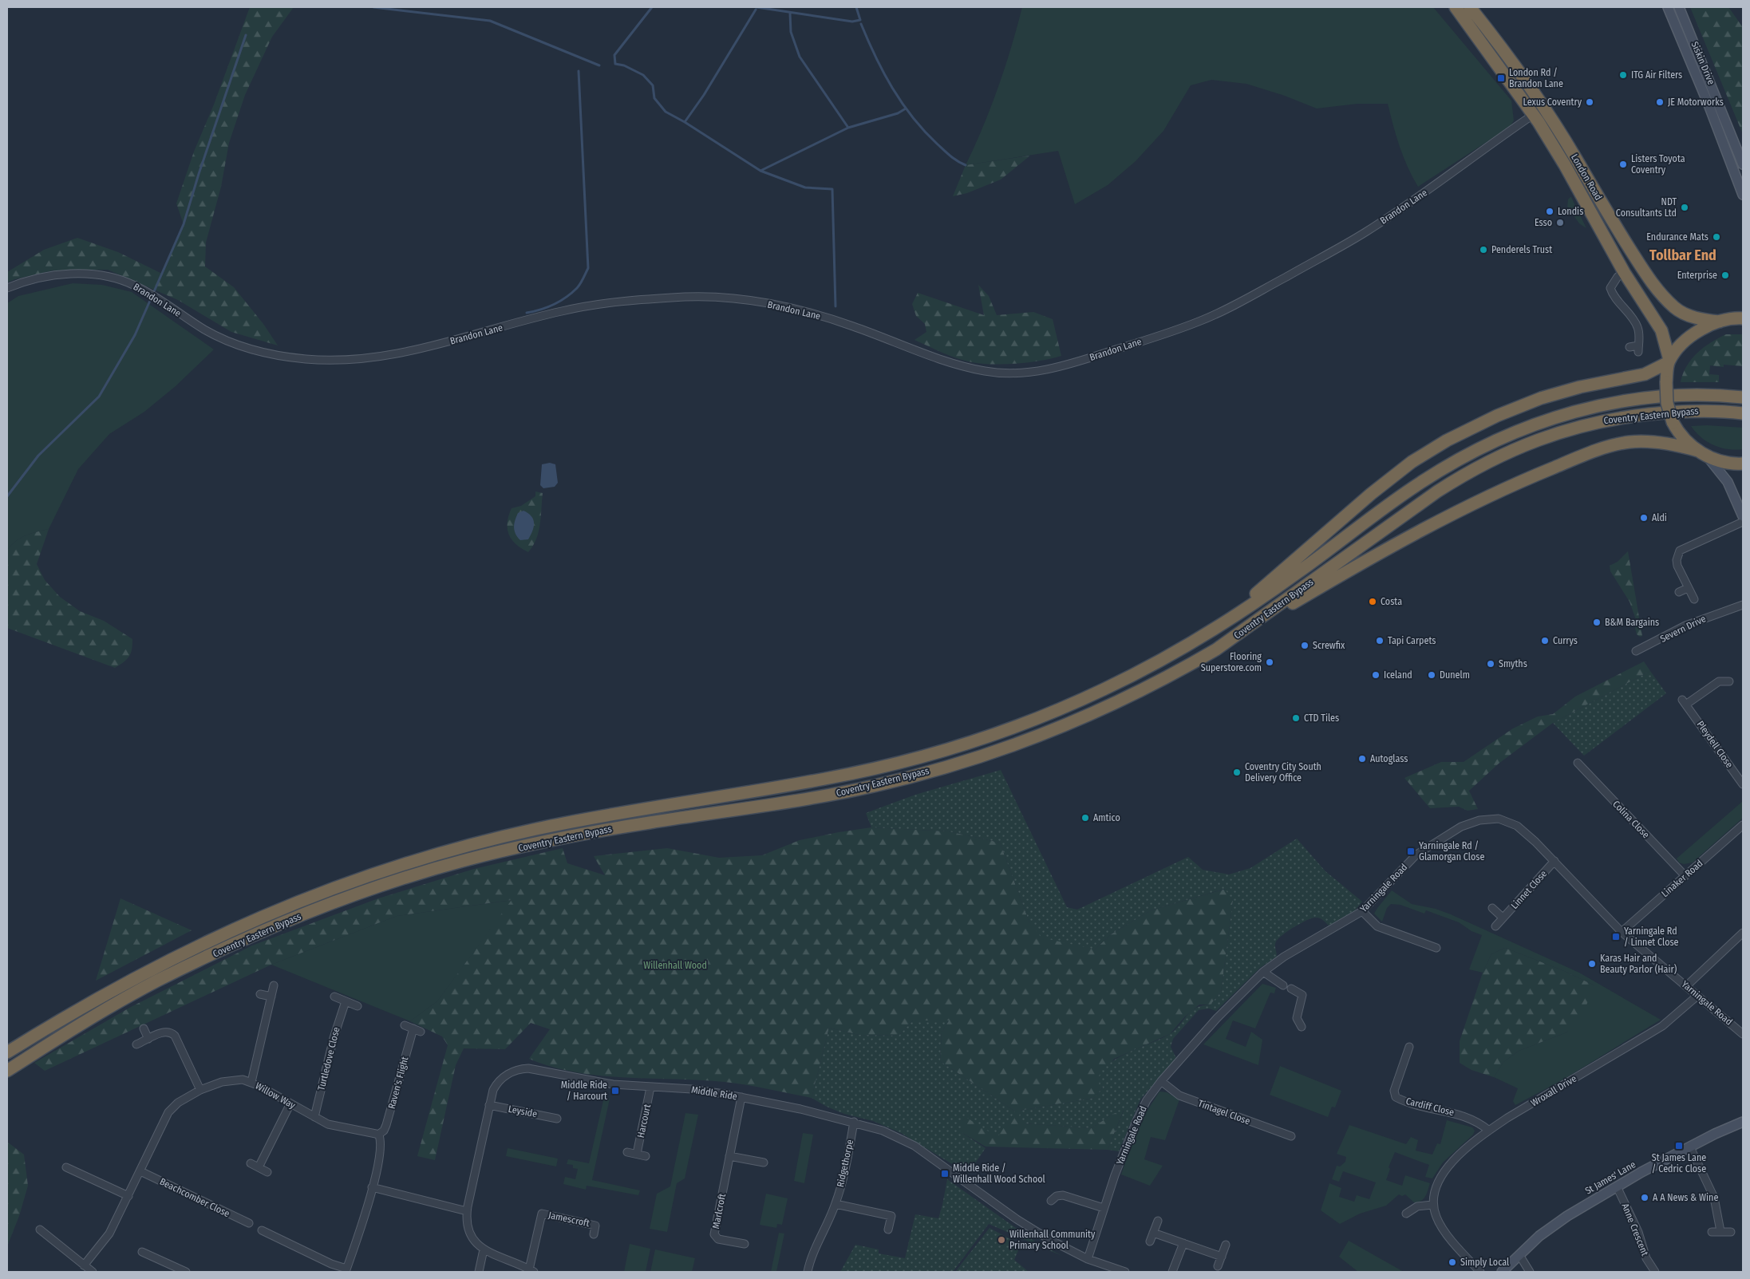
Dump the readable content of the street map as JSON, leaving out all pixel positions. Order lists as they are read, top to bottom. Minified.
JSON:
{"streets":{"highway":["London Road","Coventry Eastern Bypass"],"street":["Siskin Drive","Brandon Lane","Severn Drive","Pleydell Close","Colina Close","Linaker Road","Yarningale Road","Linnet Close","Turtledove Close","Raven's Flight","Wroxall Drive","Middle Ride","Willow Way","Cardiff Close","Leyside","Tintagel Close","Harcourt","Ridgethorpe","St James' Lane","Beachcomber Close","Marlcroft","Jamescroft","Anne Crescent"]},"crossings":[["London Road","Brandon Lane"],["Colina Close","Linaker Road"],["Linaker Road","Yarningale Road"],["Yarningale Road","Linnet Close"],["Yarningale Road","Wroxall Drive"],["Yarningale Road","Middle Ride"],["Yarningale Road","Tintagel Close"],["Turtledove Close","Willow Way"],["Raven's Flight","Willow Way"],["Wroxall Drive","Cardiff Close"],["Middle Ride","Leyside"],["Middle Ride","Harcourt"],["Middle Ride","Ridgethorpe"],["Middle Ride","Marlcroft"],["Middle Ride","Jamescroft"],["Willow Way","Beachcomber Close"],["St James' Lane","Anne Crescent"]],"districts":["Tollbar End"],"parks":["Willenhall Wood"],"places":{"other":["ITG Air Filters","Lexus Coventry","JE Motorworks","Listers Toyota Coventry","NDT Consultants Ltd","Londis","Esso","Endurance Mats","Penderels Trust","Enterprise","Aldi","Costa","B&M Bargains","Tapi Carpets","Currys","Screwfix","Flooring Superstore.com","Smyths","Iceland","Dunelm","CTD Tiles","Autoglass","Coventry City South Delivery Office","Amtico","Karas Hair and Beauty Parlor (Hair)","A A News & Wine","Willenhall Community Primary School","Simply Local"],"transit":["London Rd / Brandon Lane","Yarningale Rd / Glamorgan Close","Yarningale Rd / Linnet Close","Middle Ride / Harcourt","St James Lane / Cedric Close","Middle Ride / Willenhall Wood School"]}}
